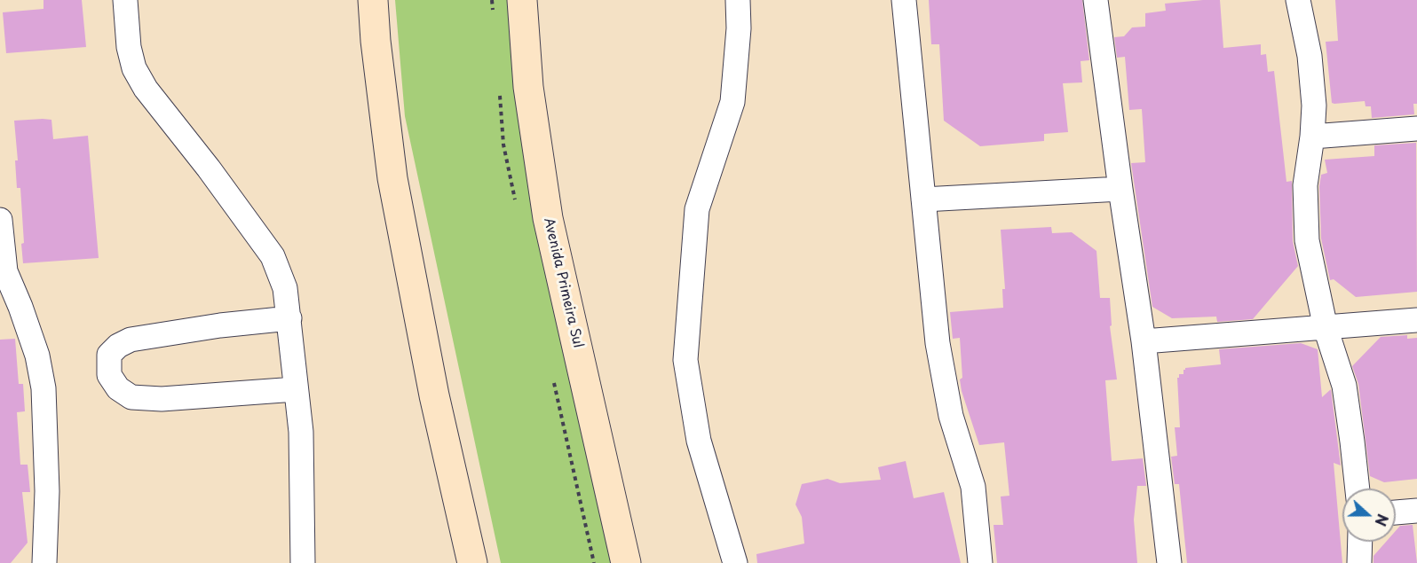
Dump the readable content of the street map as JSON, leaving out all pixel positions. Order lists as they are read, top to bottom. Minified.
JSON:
{"streets":{"main road":["Avenida Primeira Sul"]},"north":"right"}
